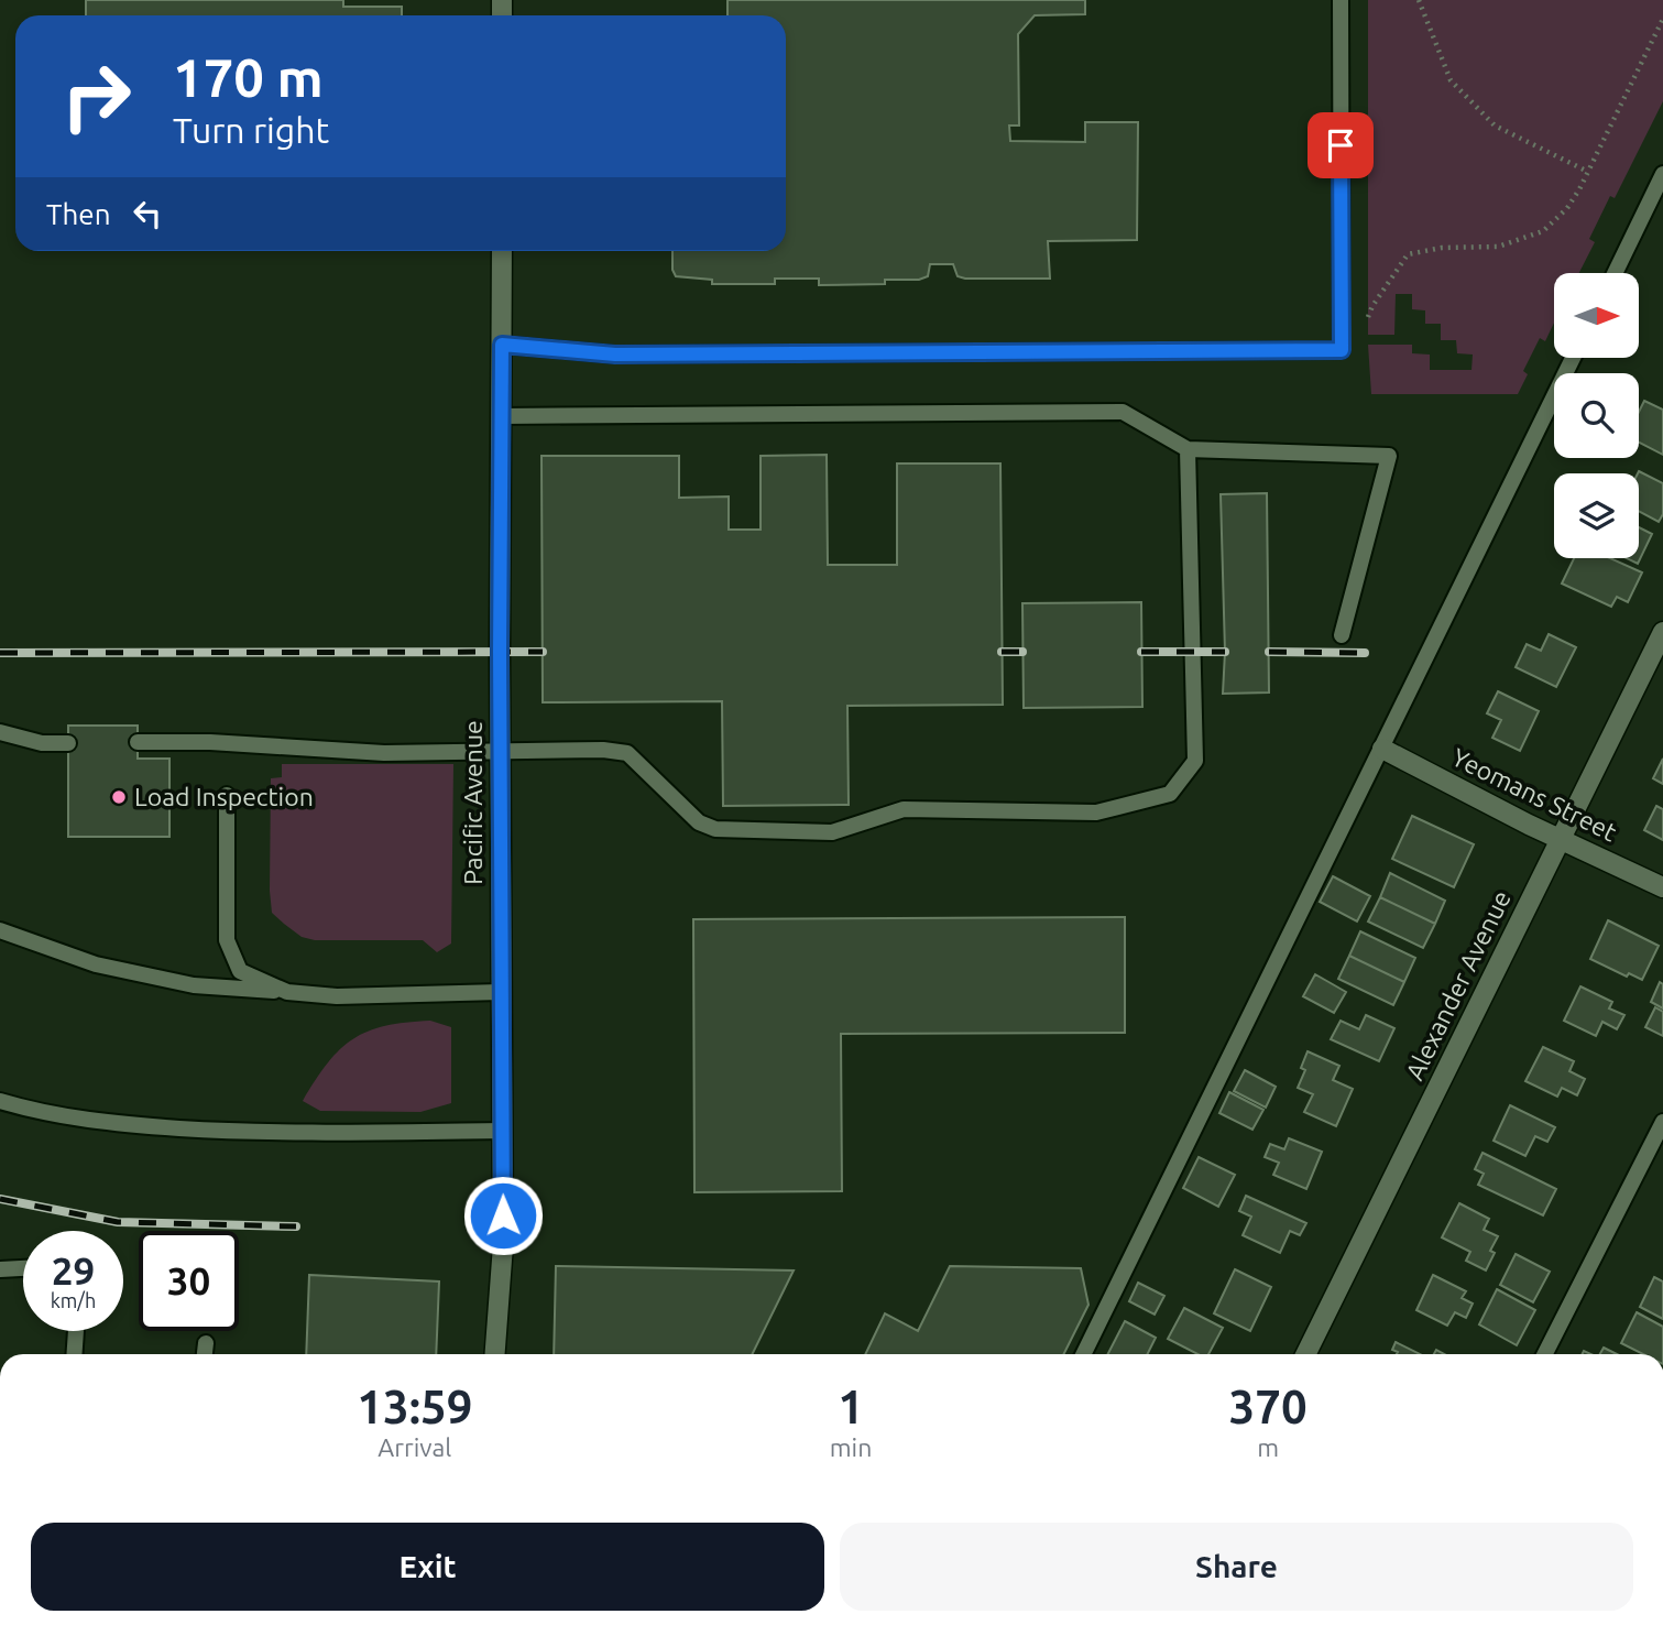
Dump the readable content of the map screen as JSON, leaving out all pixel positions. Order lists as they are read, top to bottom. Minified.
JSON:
{"streets":{"street":["Yeomans Street","Pacific Avenue","Alexander Avenue"]},"crossings":[["Yeomans Street","Alexander Avenue"]],"places":["Load Inspection"],"north":"right","page":{"turn":["170 m","Turn right"],"then":"Then","speed":"29 km/h","limit":"30","eta":["13:59","Arrival","1","min","370","m"],"buttons":["Exit","Share"]}}
